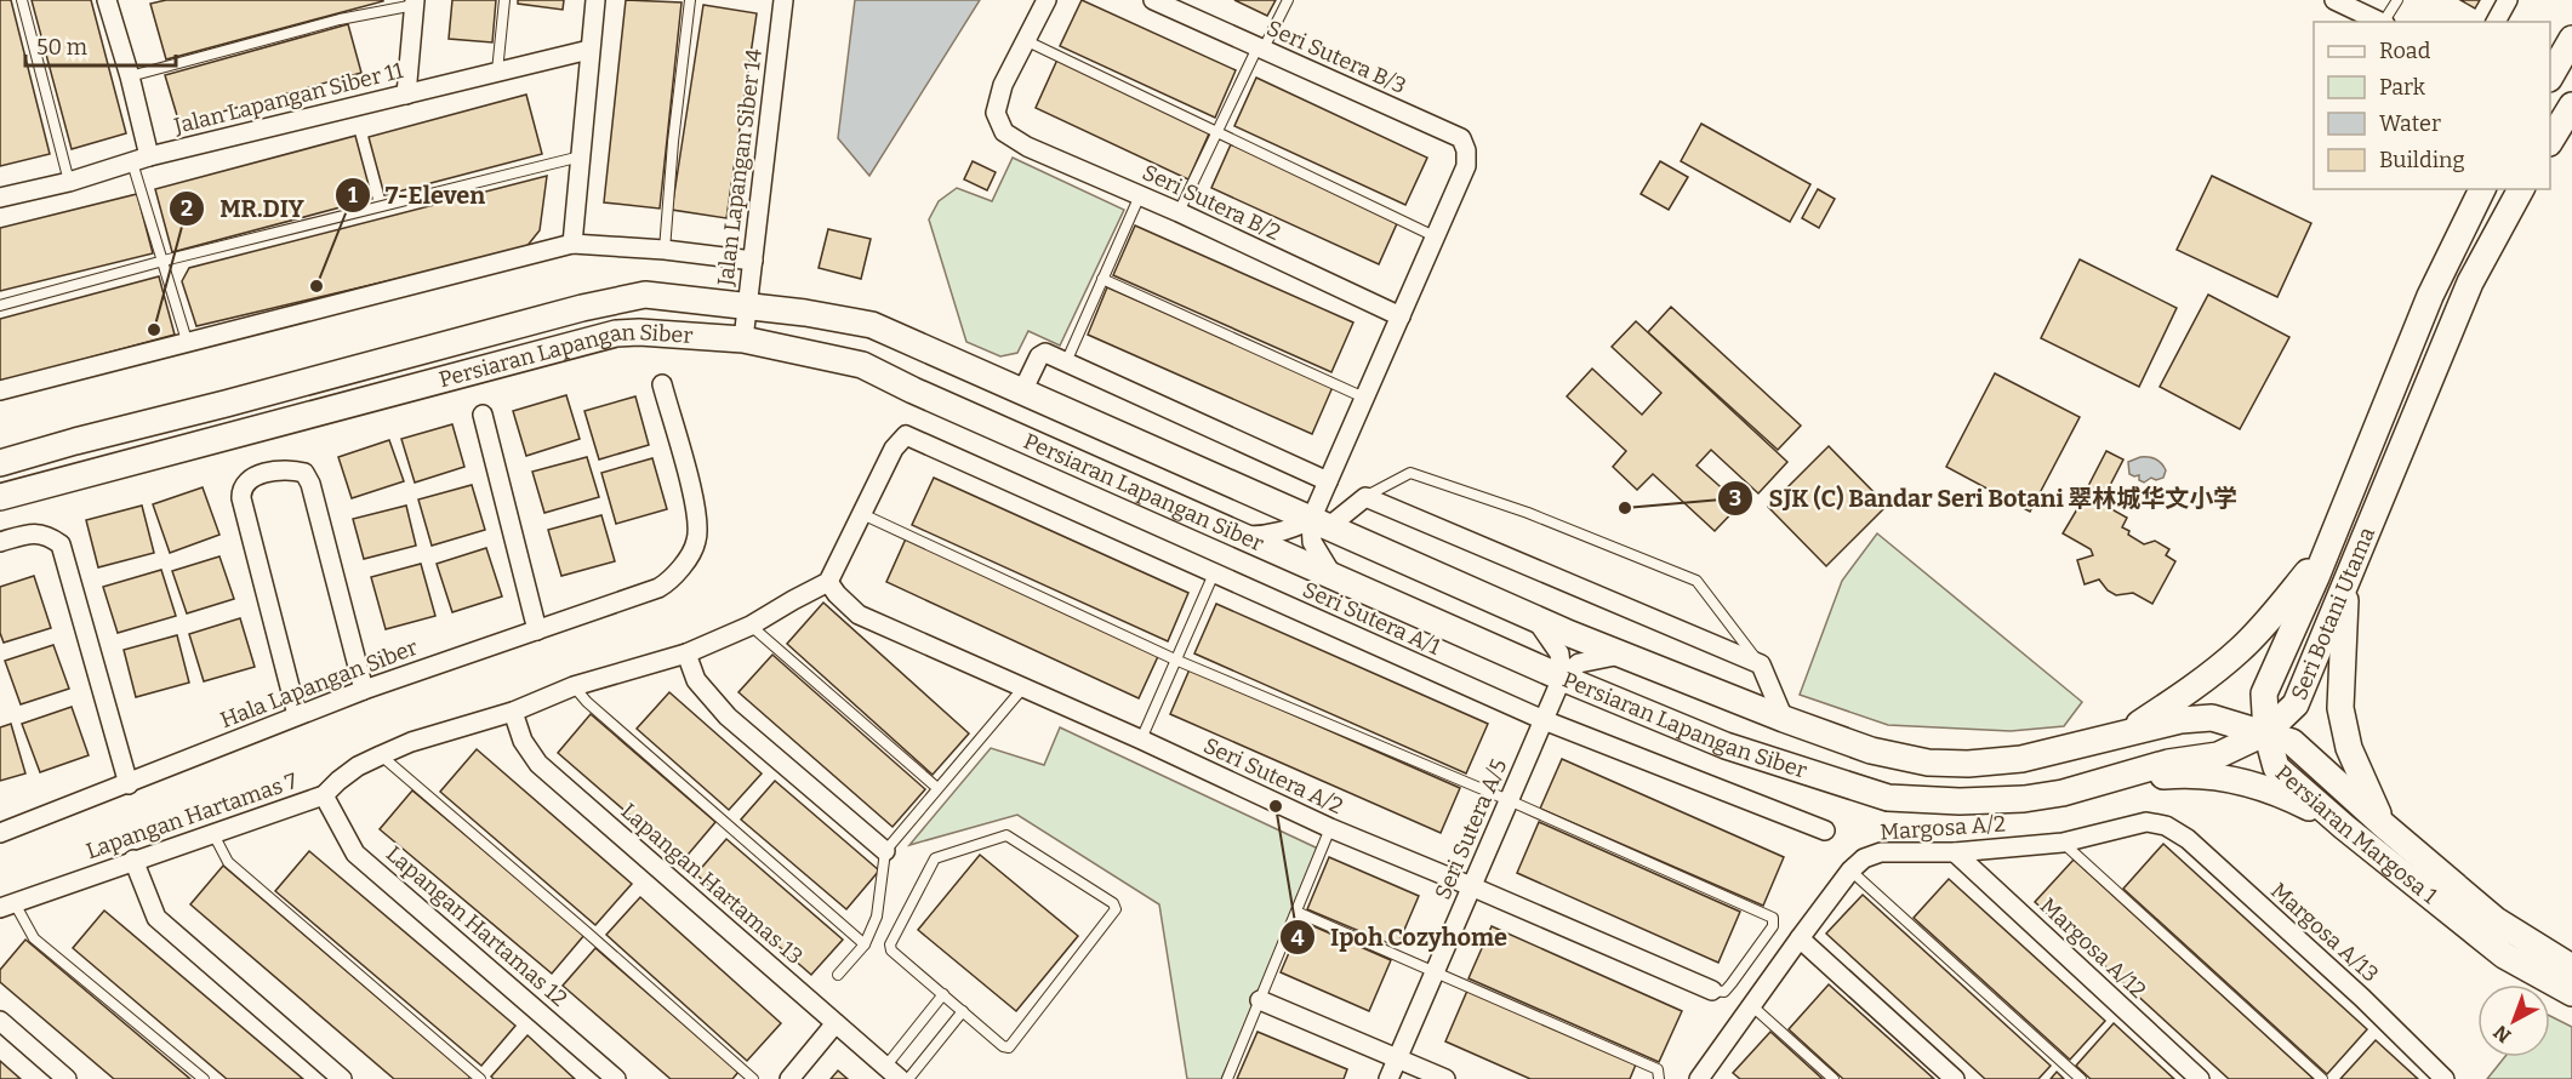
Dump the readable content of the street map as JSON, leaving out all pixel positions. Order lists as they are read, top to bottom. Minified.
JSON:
{"streets":{"main road":["Persiaran Lapangan Siber","Seri Botani Utama","Persiaran Margosa 1"],"street":["Seri Sutera B/3","Jalan Lapangan Siber 11","Jalan Lapangan Siber 14","Seri Sutera B/2","Seri Sutera A/1","Hala Lapangan Siber","Seri Sutera A/2","Lapangan Hartamas 7","Margosa A/2","Seri Sutera A/5","Lapangan Hartamas 13","Lapangan Hartamas 12","Margosa A/13","Margosa A/12"]},"crossings":[["Jalan Lapangan Siber 14","Persiaran Lapangan Siber"],["Persiaran Lapangan Siber","Seri Botani Utama"],["Persiaran Lapangan Siber","Seri Sutera A/5"],["Persiaran Lapangan Siber","Persiaran Margosa 1"],["Seri Botani Utama","Persiaran Margosa 1"],["Seri Sutera A/1","Seri Sutera A/5"],["Seri Sutera A/2","Lapangan Hartamas 7"],["Seri Sutera A/2","Seri Sutera A/5"],["Lapangan Hartamas 7","Lapangan Hartamas 13"],["Lapangan Hartamas 7","Lapangan Hartamas 12"],["Margosa A/2","Margosa A/13"],["Margosa A/2","Margosa A/12"]],"places":["7-Eleven","MR.DIY","SJK (C) Bandar Seri Botani 翠林城华文小学","Ipoh Cozyhome"],"legend":["Road","Park","Water","Building"],"scale_bar":"50 m","north":"bottom left"}
